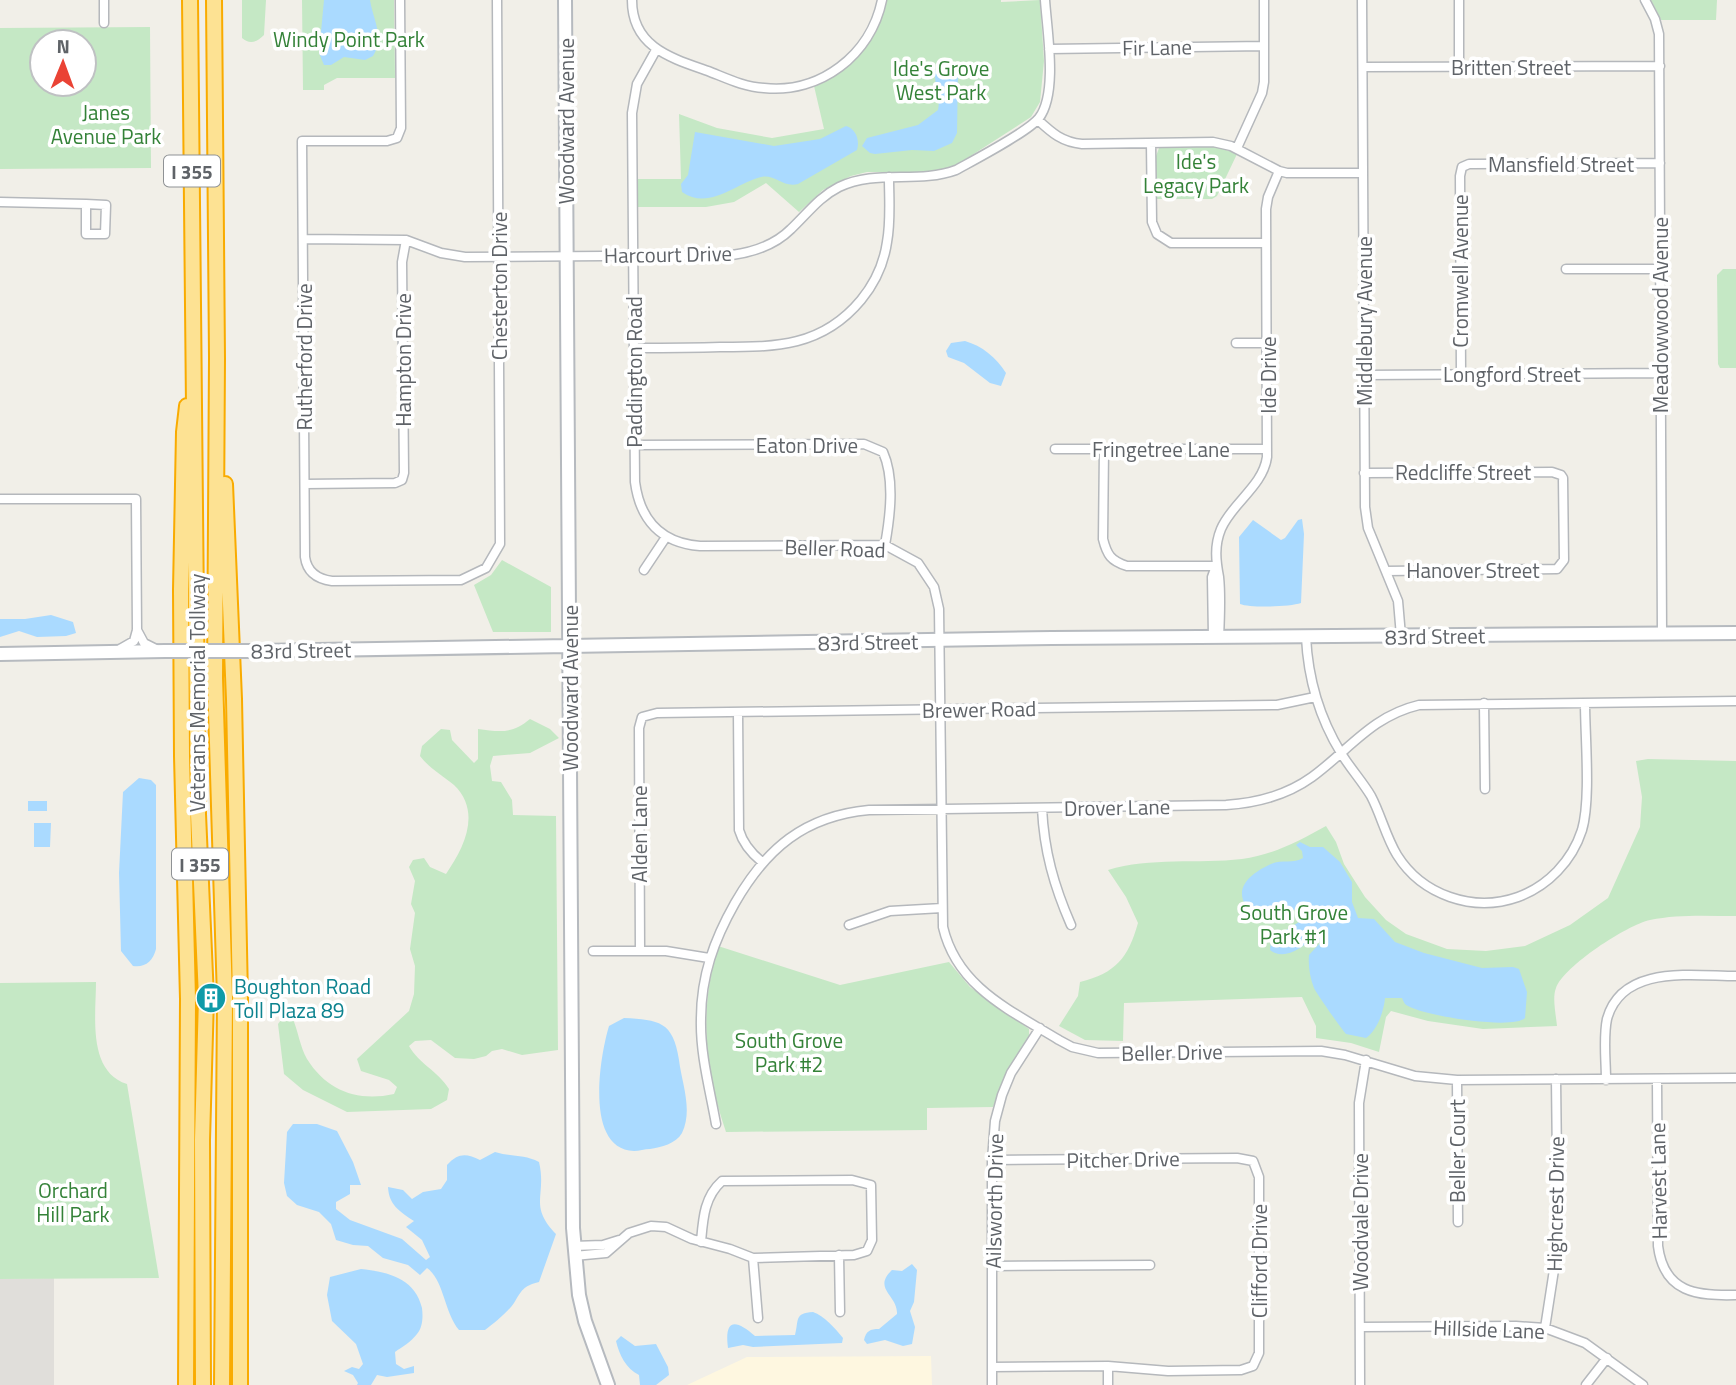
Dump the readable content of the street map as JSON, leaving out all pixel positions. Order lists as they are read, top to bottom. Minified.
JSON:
{"streets":{"highway":["I 355","Veterans Memorial Tollway"],"main road":["Woodward Avenue","83rd Street"],"street":["Fir Lane","Britten Street","Mansfield Street","Harcourt Drive","Cromwell Avenue","Chesterton Drive","Meadowwood Avenue","Middlebury Avenue","Rutherford Drive","Hampton Drive","Paddington Road","Longford Street","Ide Drive","Eaton Drive","Fringetree Lane","Redcliffe Street","Beller Road","Hanover Street","Brewer Road","Drover Lane","Alden Lane","Beller Drive","Beller Court","Pitcher Drive","Harvest Lane","Ailsworth Drive","Highcrest Drive","Woodvale Drive","Clifford Drive","Hillside Lane"]},"crossings":[["Britten Street","Meadowwood Avenue"],["Britten Street","Middlebury Avenue"],["Woodward Avenue","Harcourt Drive"],["Woodward Avenue","83rd Street"],["Mansfield Street","Cromwell Avenue"],["Mansfield Street","Meadowwood Avenue"],["Harcourt Drive","Chesterton Drive"],["Harcourt Drive","Rutherford Drive"],["Harcourt Drive","Hampton Drive"],["Harcourt Drive","Paddington Road"],["Cromwell Avenue","Longford Street"],["Chesterton Drive","Rutherford Drive"],["Meadowwood Avenue","Longford Street"],["Meadowwood Avenue","83rd Street"],["Middlebury Avenue","Longford Street"],["Middlebury Avenue","Redcliffe Street"],["Middlebury Avenue","Hanover Street"],["Middlebury Avenue","83rd Street"],["Rutherford Drive","Hampton Drive"],["Paddington Road","Eaton Drive"],["Paddington Road","Beller Road"],["Ide Drive","Fringetree Lane"],["Ide Drive","83rd Street"],["Eaton Drive","Beller Road"],["Redcliffe Street","Hanover Street"],["Beller Road","83rd Street"],["Beller Road","Beller Drive"],["83rd Street","Beller Drive"],["Brewer Road","Alden Lane"],["Brewer Road","Beller Drive"],["Drover Lane","Beller Drive"],["Beller Drive","Beller Court"],["Beller Drive","Harvest Lane"],["Beller Drive","Ailsworth Drive"],["Beller Drive","Highcrest Drive"],["Beller Drive","Woodvale Drive"],["Pitcher Drive","Ailsworth Drive"],["Pitcher Drive","Clifford Drive"],["Highcrest Drive","Hillside Lane"],["Woodvale Drive","Hillside Lane"]],"parks":["Windy Point Park","Ide's Grove West Park","Janes Avenue Park","Ide's Legacy Park","South Grove Park #1","South Grove Park #2","Orchard Hill Park"],"places":{"building":["Boughton Road Toll Plaza 89"]},"north":"top"}
